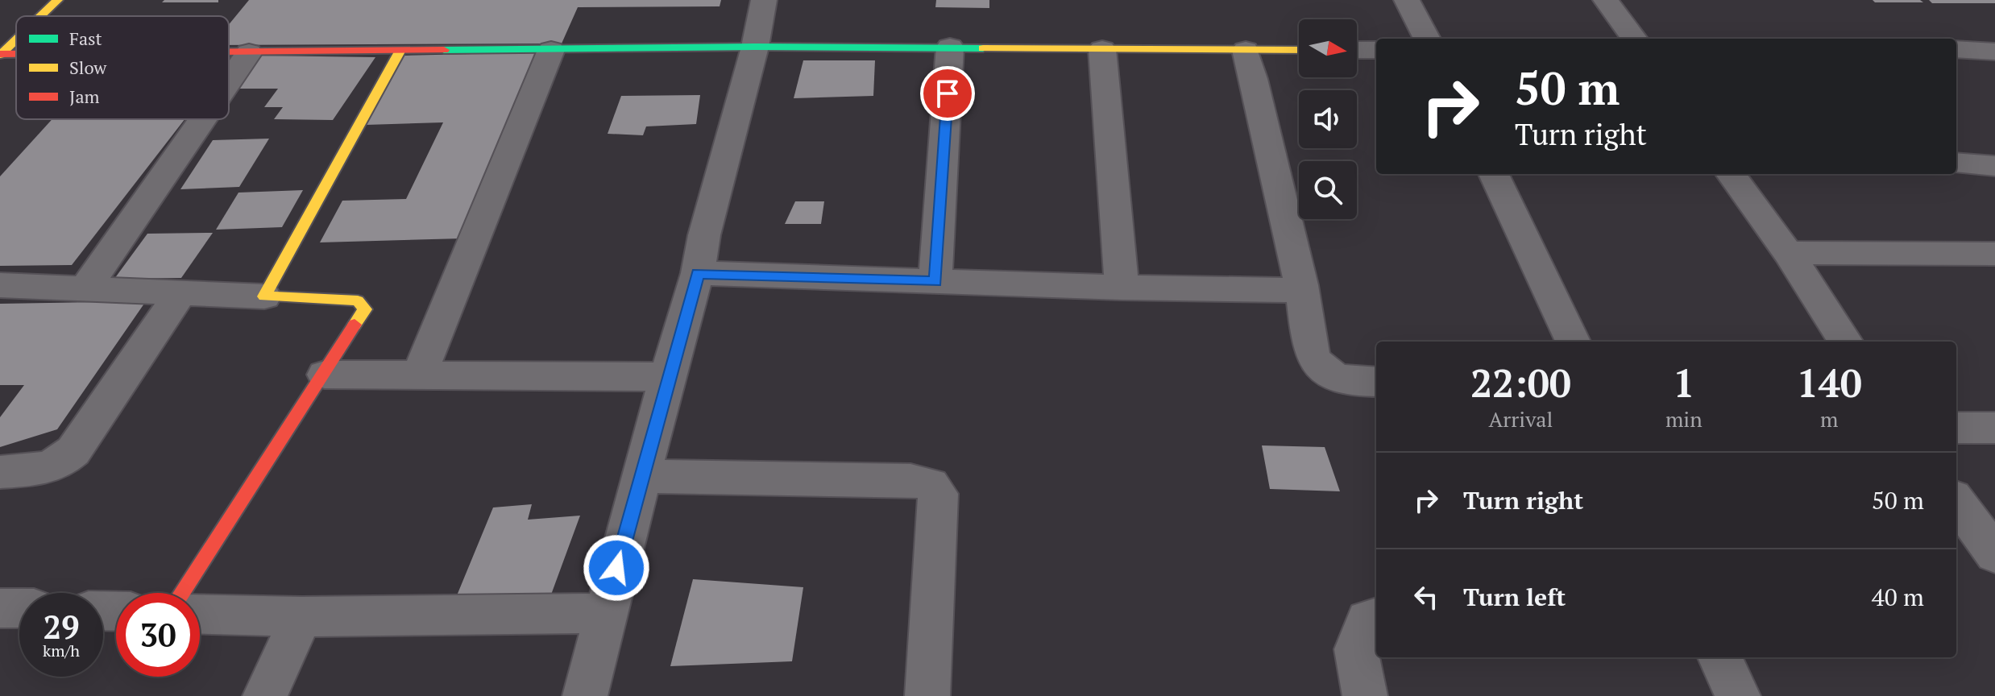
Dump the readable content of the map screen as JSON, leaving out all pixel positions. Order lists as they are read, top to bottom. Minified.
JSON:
{"legend":["Fast","Slow","Jam"],"north":"right","page":{"turn":["50 m","Turn right"],"eta":["22:00","Arrival","1","min","140","m"],"list":[{"name":"Turn right","value":"50 m"},{"name":"Turn left","value":"40 m"}],"speed":"29 km/h","limit":"30"}}
